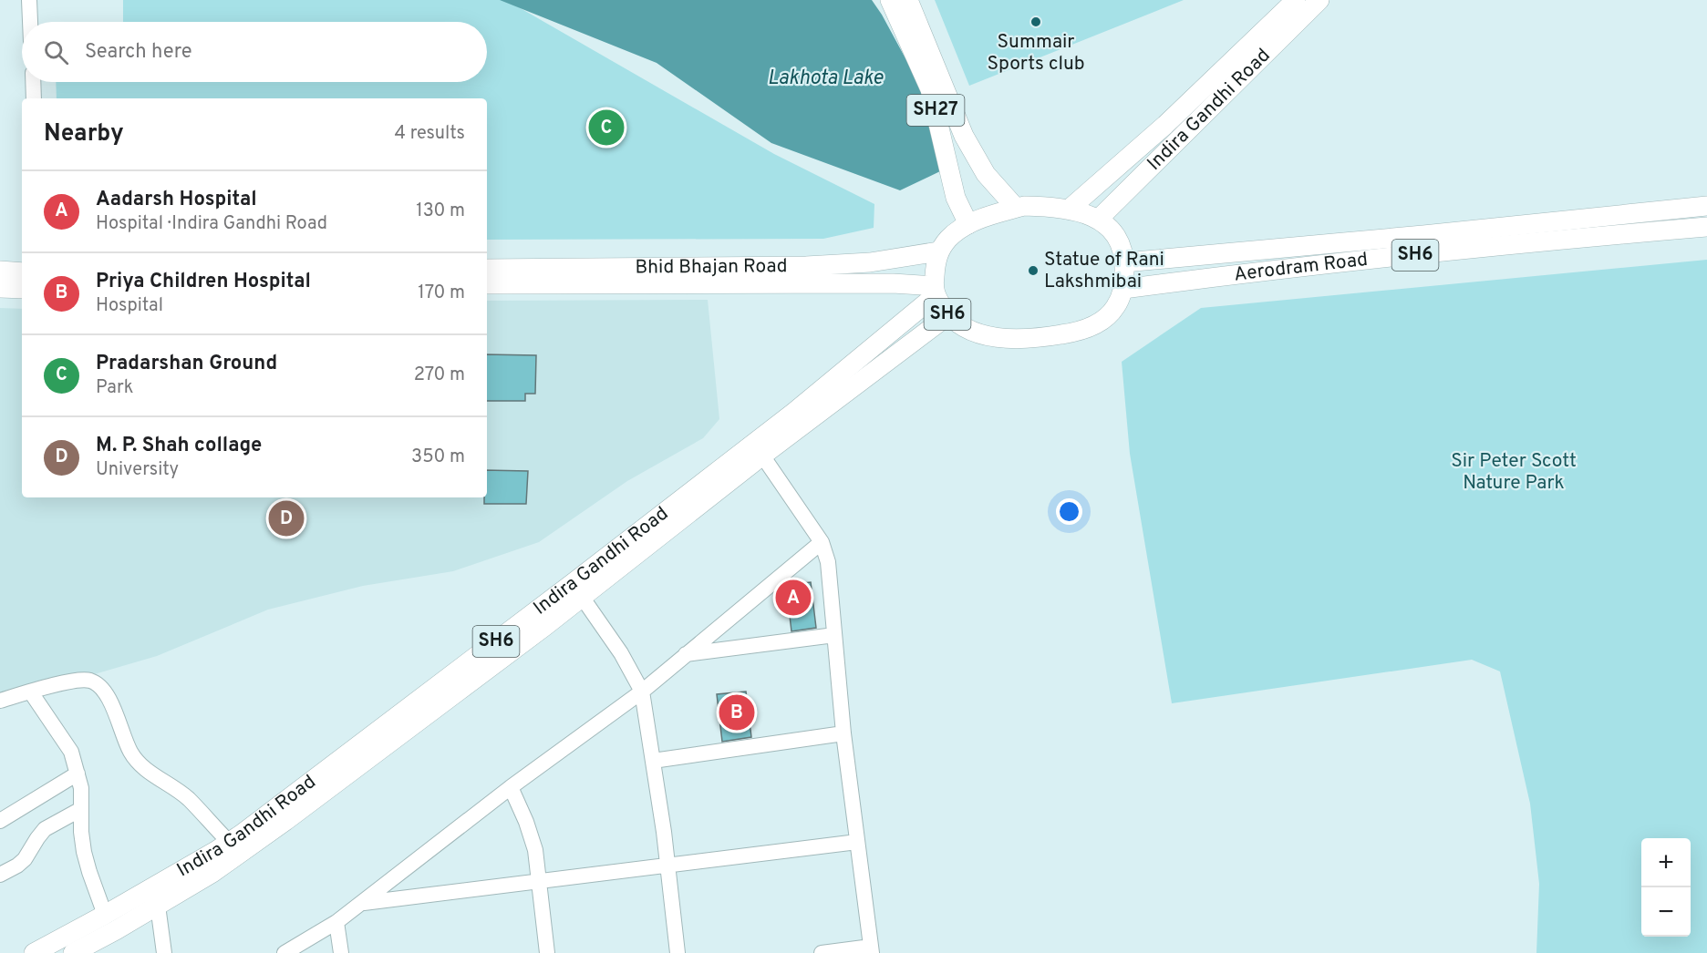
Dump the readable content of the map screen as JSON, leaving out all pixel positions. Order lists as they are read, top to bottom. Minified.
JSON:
{"streets":{"main road":["Indira Gandhi Road","SH27","SH6","Bhid Bhajan Road","Aerodram Road"]},"crossings":[["Indira Gandhi Road","SH27"],["Indira Gandhi Road","SH6"],["Indira Gandhi Road","Bhid Bhajan Road"],["Indira Gandhi Road","Aerodram Road"],["SH27","SH6"],["SH27","Bhid Bhajan Road"],["SH27","Aerodram Road"],["SH6","Bhid Bhajan Road"],["SH6","Aerodram Road"],["Bhid Bhajan Road","Aerodram Road"]],"water":["Lakhota Lake"],"parks":["Sir Peter Scott Nature Park"],"places":["Summair Sports club","Statue of Rani Lakshmibai"],"page":{"search":"Search here","heading":["Nearby","4 results"],"pins":["C","D","A","B"],"list":[{"mark":"A","name":"Aadarsh Hospital","note":"Hospital · Indira Gandhi Road","value":"130 m"},{"mark":"B","name":"Priya Children Hospital","note":"Hospital","value":"170 m"},{"mark":"C","name":"Pradarshan Ground","note":"Park","value":"270 m"},{"mark":"D","name":"M. P. Shah collage","note":"University","value":"350 m"}],"map_buttons":["+","−"]}}
